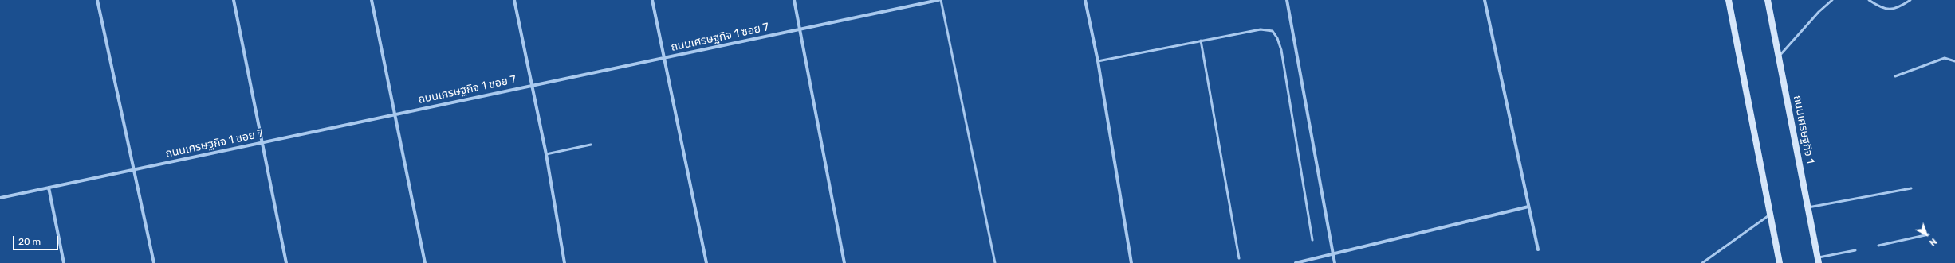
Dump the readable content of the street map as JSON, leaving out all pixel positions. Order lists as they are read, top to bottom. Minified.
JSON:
{"streets":{"main road":["ถนนเศรษฐกิจ 1"],"street":["ถนนเศรษฐกิจ 1 ซอย 7"]},"scale_bar":"20 m","north":"bottom right"}
